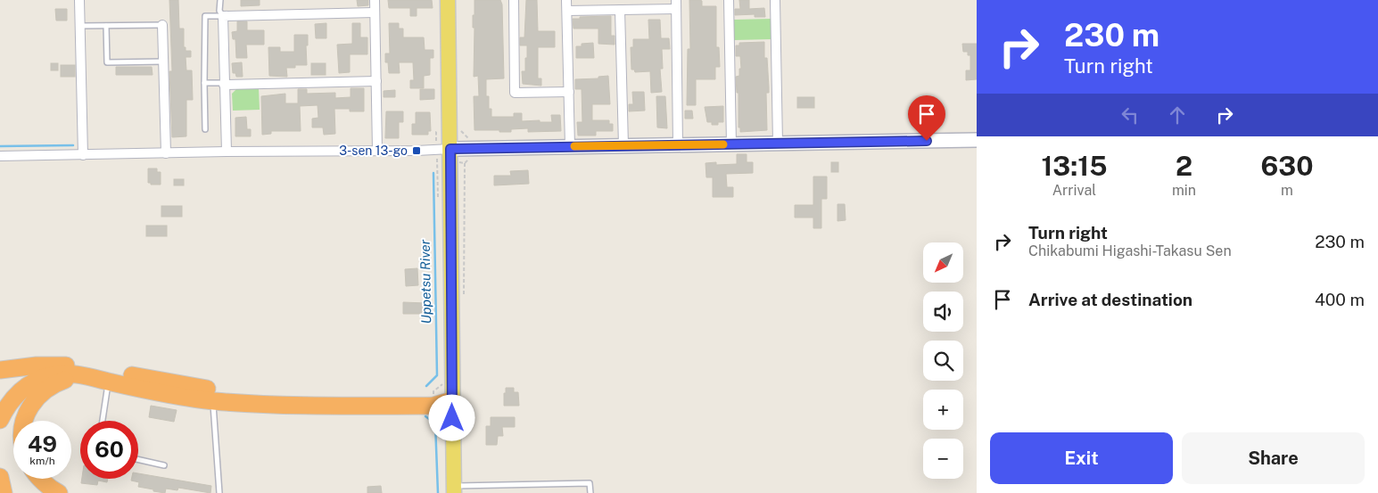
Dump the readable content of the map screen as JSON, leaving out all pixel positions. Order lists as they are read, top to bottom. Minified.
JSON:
{"water":["Uppetsu River"],"places":{"transit":["3-sen 13-go"]},"north":"bottom left","page":{"turn":["230 m","Turn right"],"eta":["13:15","Arrival","2","min","630","m"],"list":[{"name":"Turn right","note":"Chikabumi Higashi-Takasu Sen","value":"230 m"},{"name":"Arrive at destination","value":"400 m"}],"map_buttons":["+","−"],"speed":"49 km/h","limit":"60","buttons":["Exit","Share"]}}
